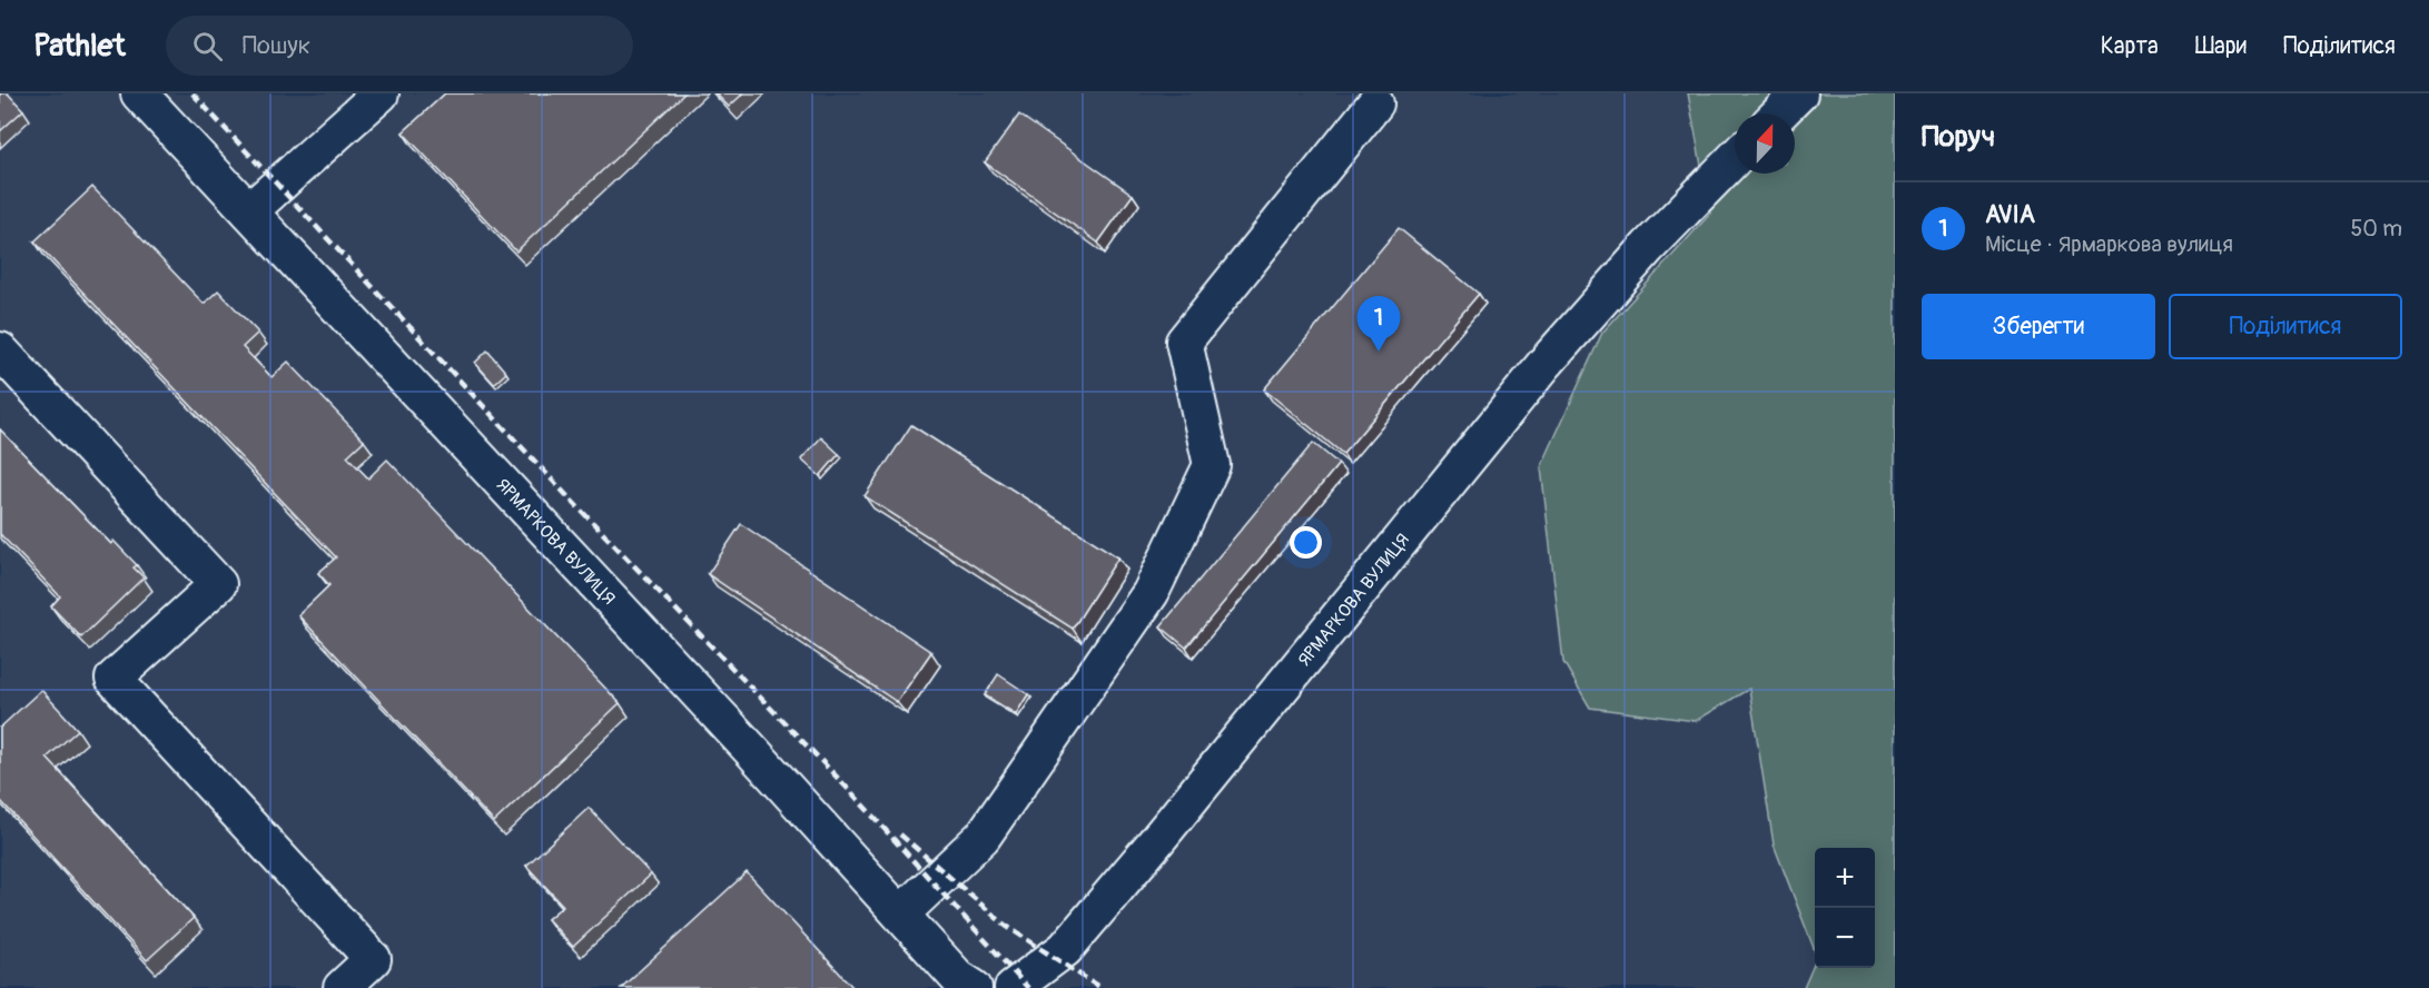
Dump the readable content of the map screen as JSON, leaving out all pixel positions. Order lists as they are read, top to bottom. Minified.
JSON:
{"streets":{"street":["ЯРМАРКОВА ВУЛИЦЯ"]},"north":"top","page":{"header":"Pathlet","search":"Пошук","nav":["Карта","Шари","Поділитися"],"heading":"Поруч","list":[{"mark":"1","name":"AVIA","note":"Місце · Ярмаркова вулиця","value":"50 m"}],"buttons":["Зберегти","Поділитися"],"pins":"1","map_buttons":["+","−"]}}
